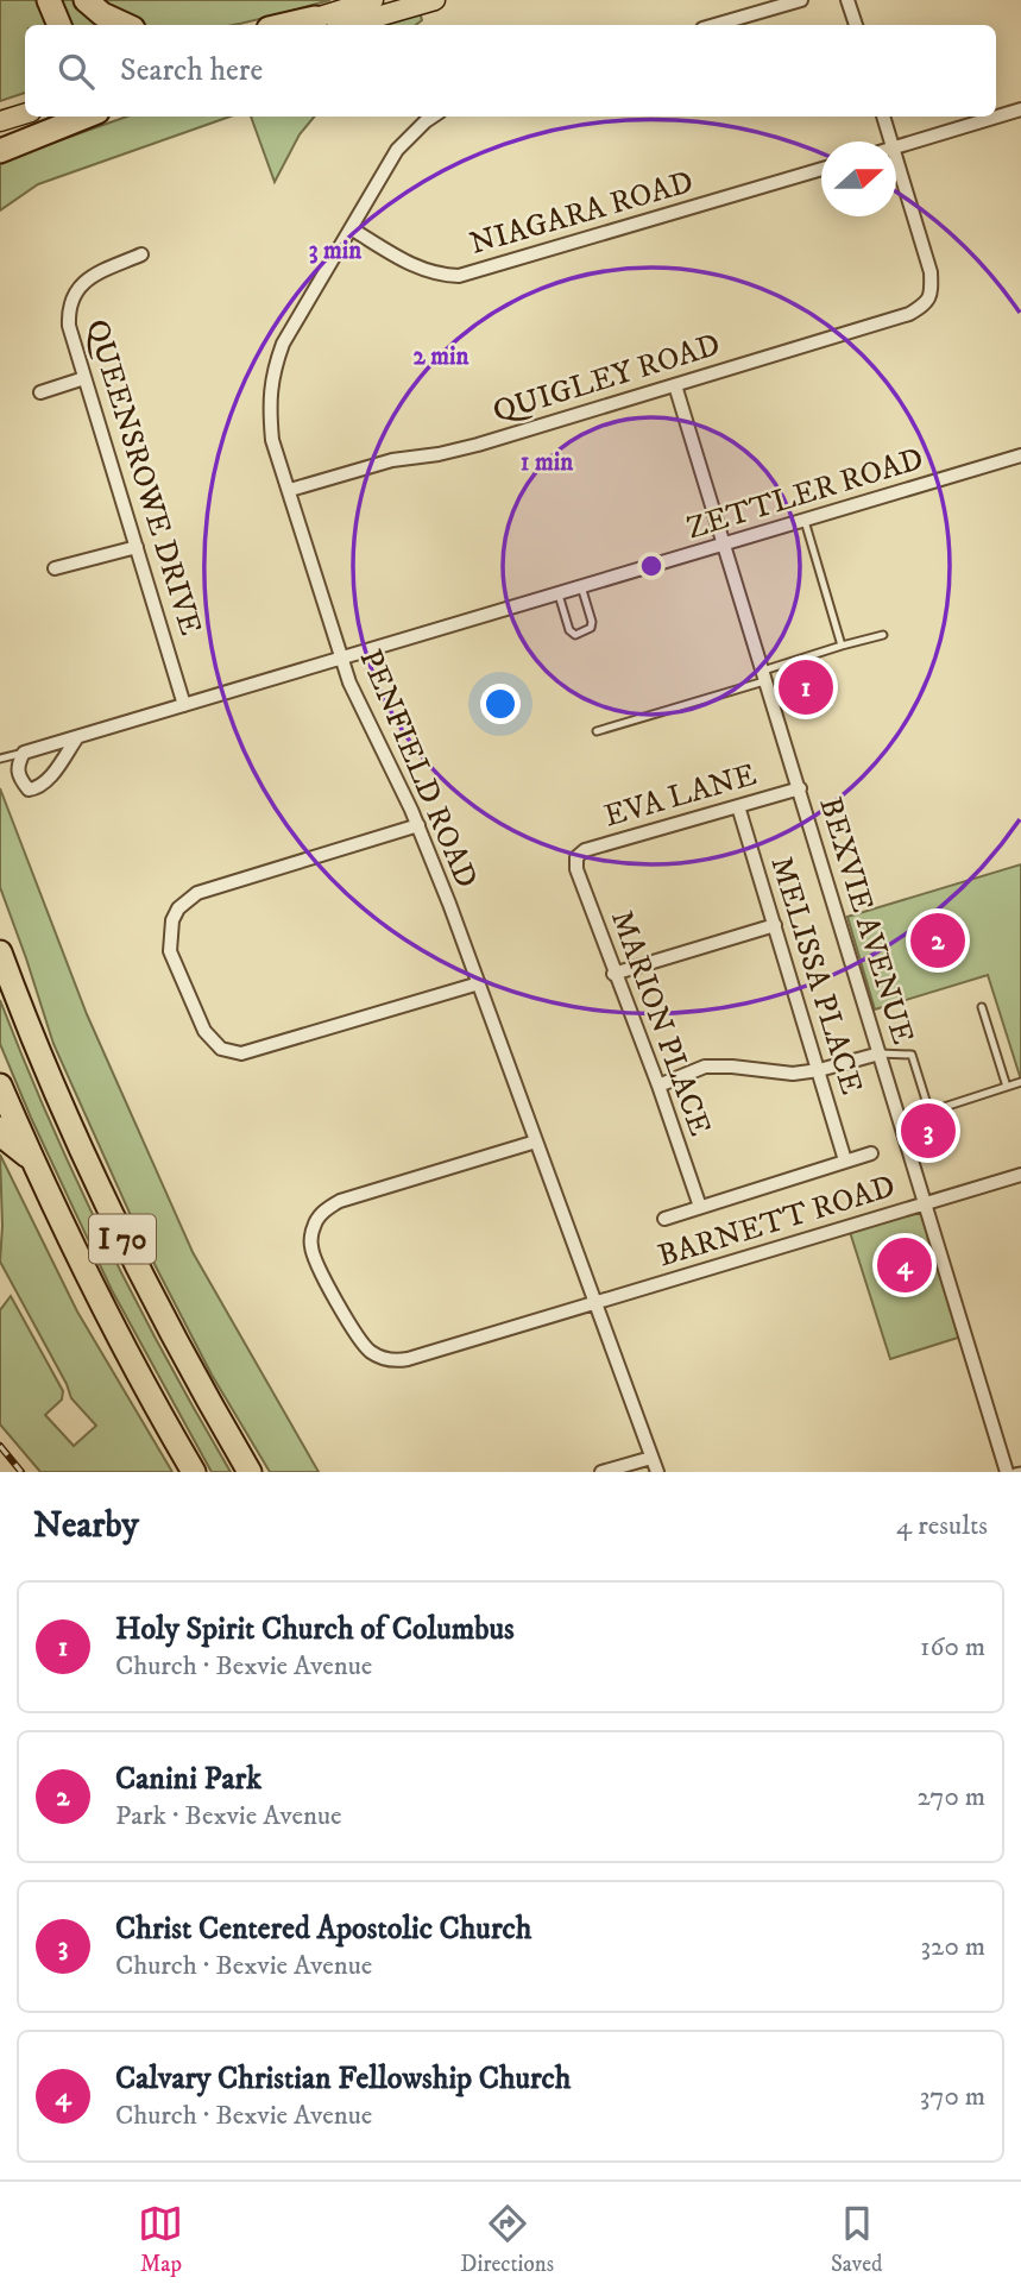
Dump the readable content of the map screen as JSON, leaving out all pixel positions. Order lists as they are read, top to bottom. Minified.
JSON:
{"streets":{"highway":["I 70"],"street":["NIAGARA ROAD","QUIGLEY ROAD","QUEENSROWE DRIVE","ZETTLER ROAD","PENFIELD ROAD","EVA LANE","BEXVIE AVENUE","MELISSA PLACE","MARION PLACE","BARNETT ROAD"]},"crossings":[["NIAGARA ROAD","PENFIELD ROAD"],["QUIGLEY ROAD","PENFIELD ROAD"],["QUIGLEY ROAD","BEXVIE AVENUE"],["QUEENSROWE DRIVE","ZETTLER ROAD"],["ZETTLER ROAD","PENFIELD ROAD"],["ZETTLER ROAD","BEXVIE AVENUE"],["PENFIELD ROAD","BARNETT ROAD"],["EVA LANE","BEXVIE AVENUE"],["EVA LANE","MELISSA PLACE"],["EVA LANE","MARION PLACE"],["BEXVIE AVENUE","BARNETT ROAD"]],"north":"right","page":{"search":"Search here","pins":["1","2","3","4"],"heading":["Nearby","4 results"],"list":[{"mark":"1","name":"Holy Spirit Church of Columbus","note":"Church · Bexvie Avenue","value":"160 m"},{"mark":"2","name":"Canini Park","note":"Park · Bexvie Avenue","value":"270 m"},{"mark":"3","name":"Christ Centered Apostolic Church","note":"Church · Bexvie Avenue","value":"320 m"},{"mark":"4","name":"Calvary Christian Fellowship Church","note":"Church · Bexvie Avenue","value":"370 m"}],"nav":["Map","Directions","Saved"]},"rings":["3 min","2 min","1 min"]}
